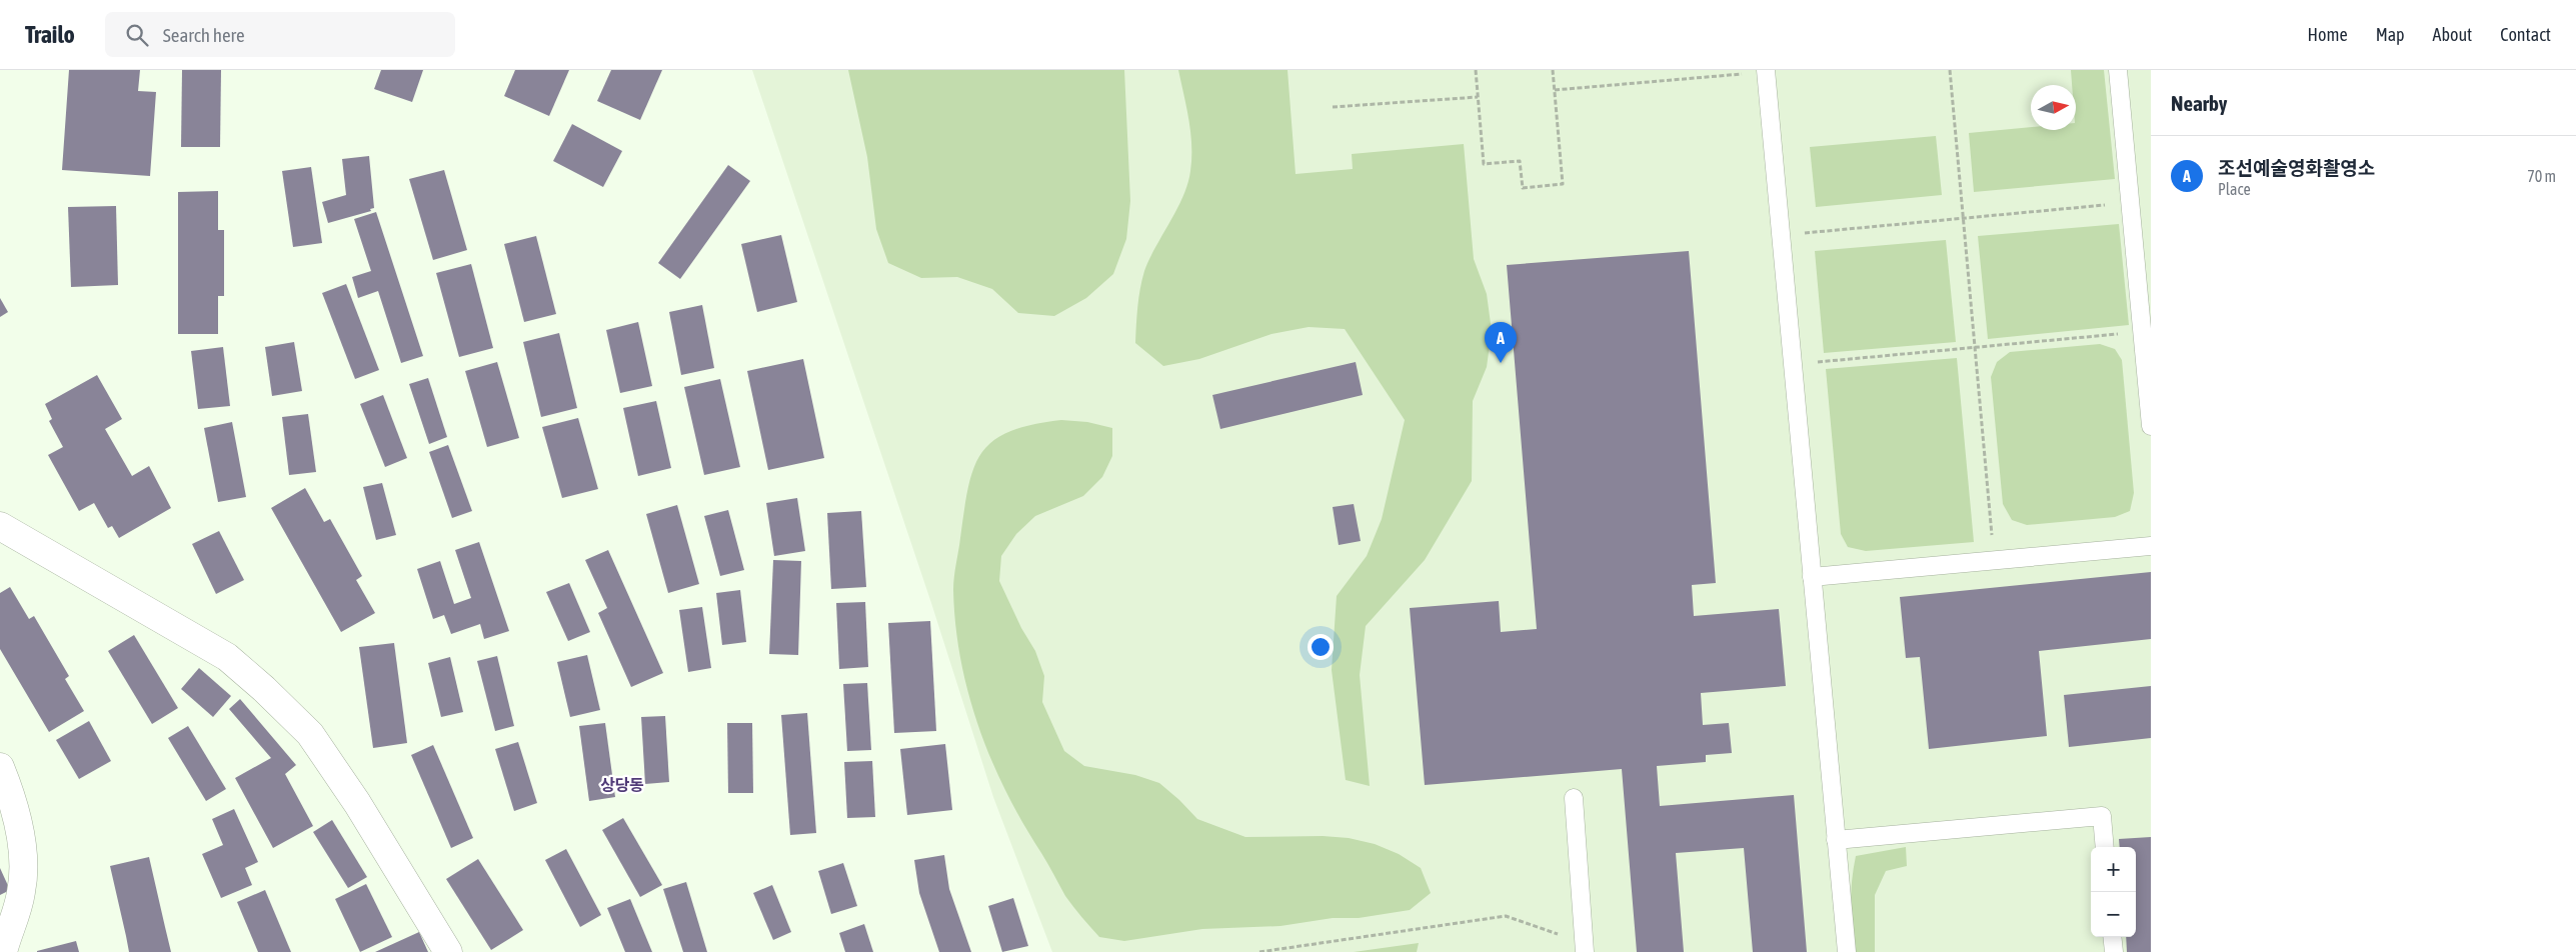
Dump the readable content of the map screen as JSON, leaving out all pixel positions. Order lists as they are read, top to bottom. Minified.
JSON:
{"districts":["상당동"],"north":"right","page":{"header":"Trailo","search":"Search here","nav":["Home","Map","About","Contact"],"heading":"Nearby","list":[{"mark":"A","name":"조선예술영화촬영소","note":"Place","value":"70 m"}],"pins":"A","map_buttons":["+","−"]}}
